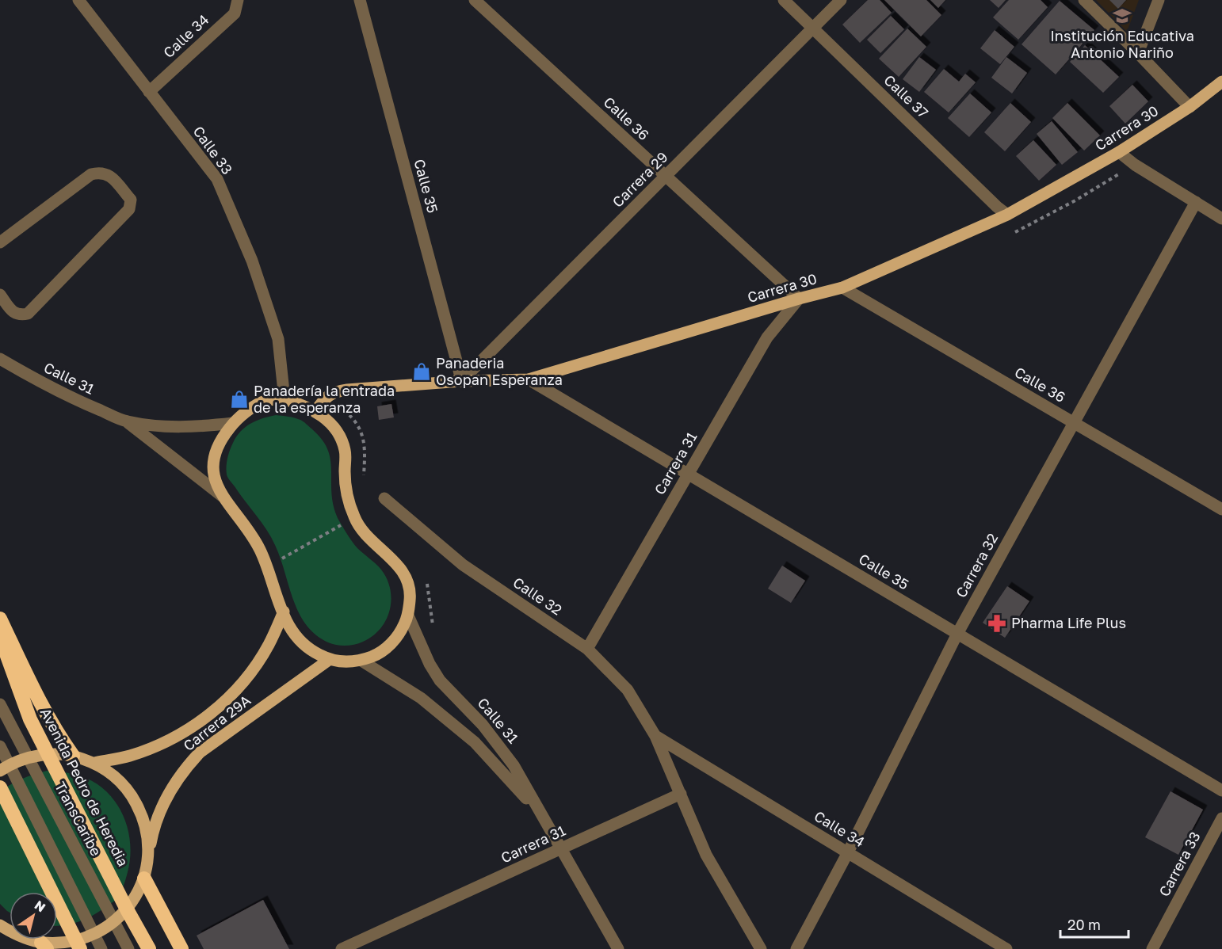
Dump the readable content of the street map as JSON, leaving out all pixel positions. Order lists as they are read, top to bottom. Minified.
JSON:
{"streets":{"highway":["Avenida Pedro de Heredia"],"main road":["Carrera 30","Carrera 29A"],"street":["Calle 34","Calle 37","Calle 36","Calle 33","Carrera 29","Calle 35","Calle 31","Carrera 31","Carrera 32","Calle 32","TransCaribe","Carrera 33"]},"crossings":[["Calle 34","Calle 33"],["Calle 34","Carrera 32"],["Calle 34","Calle 32"],["Calle 37","Carrera 30"],["Calle 37","Carrera 29"],["Calle 36","Carrera 30"],["Calle 36","Carrera 29"],["Calle 36","Carrera 31"],["Calle 36","Carrera 32"],["Carrera 30","Calle 33"],["Carrera 30","Carrera 29"],["Carrera 30","Calle 35"],["Carrera 30","Calle 31"],["Carrera 30","Carrera 31"],["Calle 33","Calle 31"],["Carrera 29","Calle 35"],["Calle 35","Carrera 31"],["Calle 35","Carrera 32"],["Calle 31","Carrera 31"],["Calle 31","Carrera 29A"],["Carrera 31","Calle 32"]],"places":{"school or university":["Institución Educativa Antonio Nariño"],"shop":["Panaderia Osopan Esperanza","Panadería la entrada de la esperanza"],"pharmacy":["Pharma Life Plus"]},"scale_bar":"20 m","north":"top right"}
